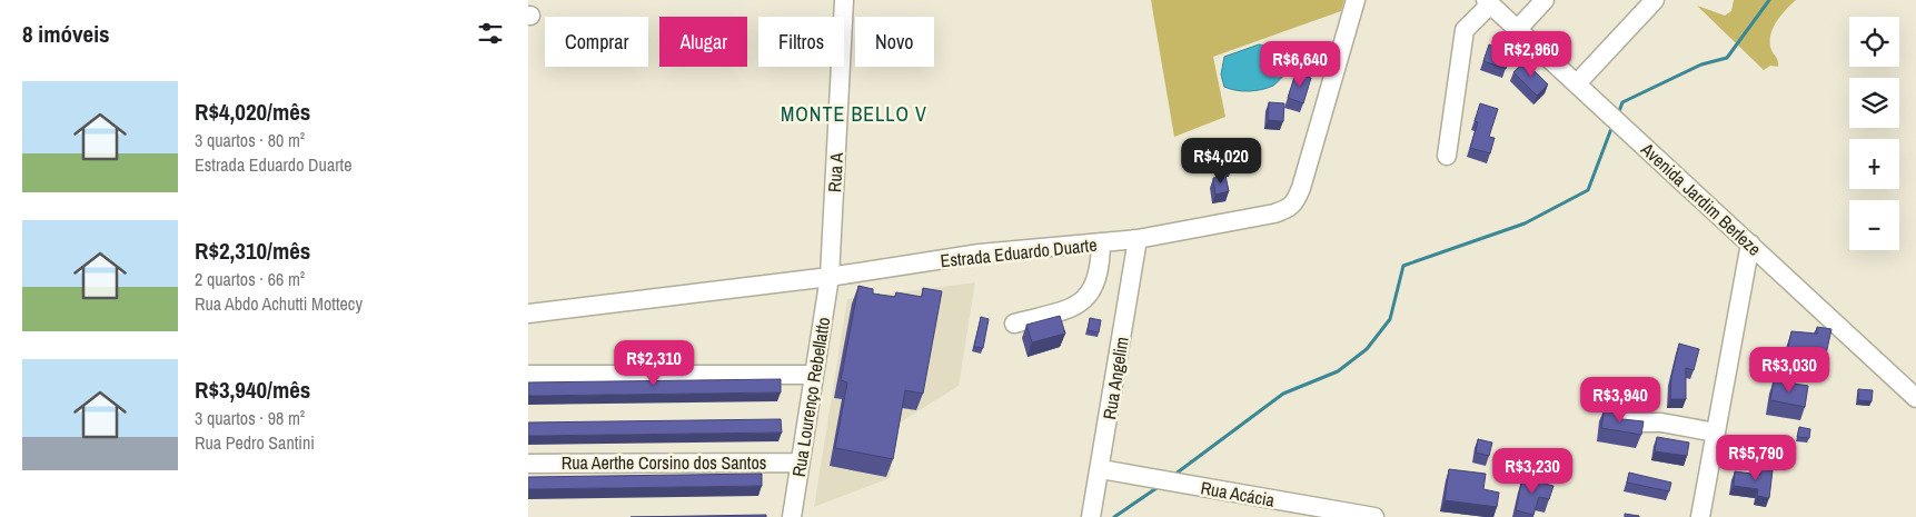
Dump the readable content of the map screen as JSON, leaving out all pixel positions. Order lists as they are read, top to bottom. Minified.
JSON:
{"streets":{"street":["Rua A","Avenida Jardim Berleze","Estrada Eduardo Duarte","Rua Angelim","Rua Lourenço Rebellatto","Rua Aerthe Corsino dos Santos","Rua Acácia"]},"crossings":[["Rua A","Estrada Eduardo Duarte"],["Rua A","Rua Lourenço Rebellatto"],["Estrada Eduardo Duarte","Rua Angelim"],["Estrada Eduardo Duarte","Rua Lourenço Rebellatto"],["Rua Angelim","Rua Acácia"],["Rua Lourenço Rebellatto","Rua Aerthe Corsino dos Santos"]],"districts":["MONTE BELLO V"],"page":{"heading":"8 imóveis","map_buttons":["+","−"],"chip":["Comprar","Alugar","Filtros","Novo"],"price":["R$2,960","R$6,640","R$4,020","R$2,310","R$3,030","R$3,940","R$5,790","R$3,230"],"list":[{"name":"R$4,020/mês","note":"3 quartos · 80 m² · Estrada Eduardo Duarte"},{"name":"R$2,310/mês","note":"2 quartos · 66 m² · Rua Abdo Achutti Mottecy"},{"name":"R$3,940/mês","note":"3 quartos · 98 m² · Rua Pedro Santini"}]}}
